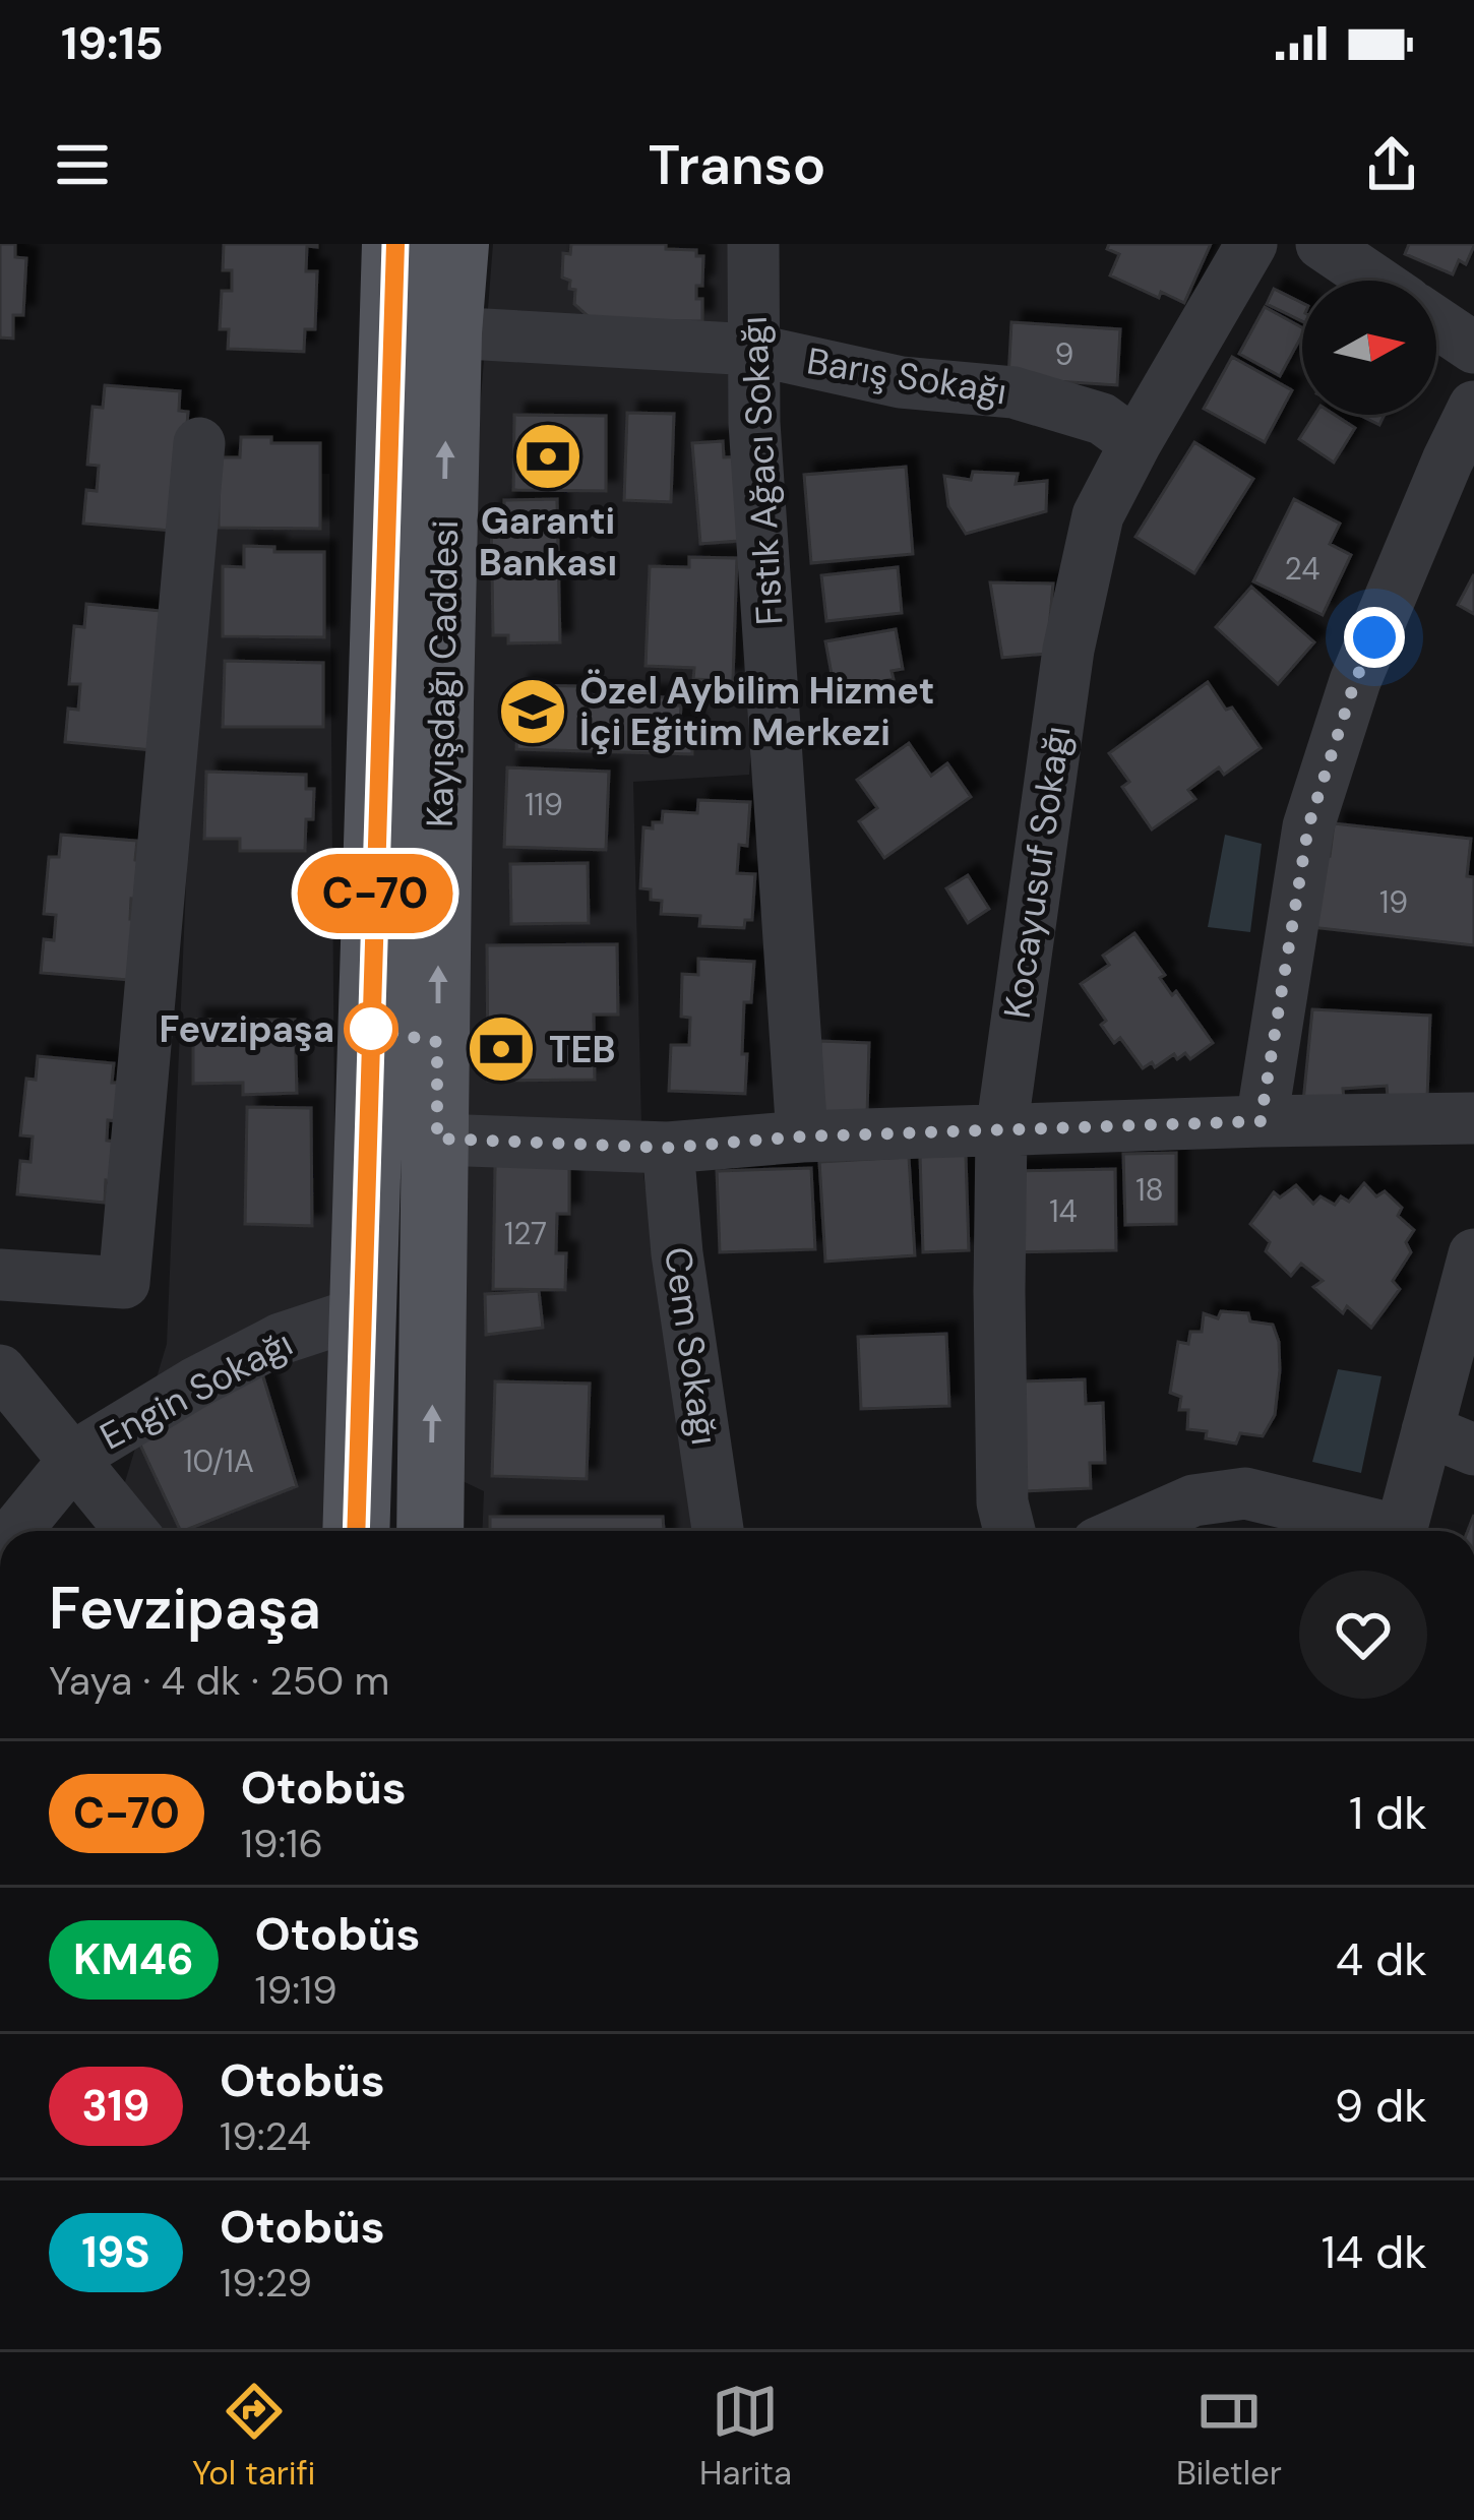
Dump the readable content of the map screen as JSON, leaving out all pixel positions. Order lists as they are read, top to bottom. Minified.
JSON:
{"streets":{"main road":["Kayışdağı Caddesi"],"street":["Barış Sokağı","Fıstık Ağacı Sokağı","Kocayusuf Sokağı","Cem Sokağı","Engin Sokağı"]},"crossings":[["Barış Sokağı","Fıstık Ağacı Sokağı"],["Barış Sokağı","Kayışdağı Caddesi"],["Barış Sokağı","Kocayusuf Sokağı"],["Kayışdağı Caddesi","Engin Sokağı"]],"places":{"bank":["Garanti Bankası","TEB"],"school or university":["Özel Aybilim Hizmet İçi Eğitim Merkezi"],"other":["Fevzipaşa"]},"lines":["bus line C-70"],"house_numbers":["9","24","119","19","18","14","127","10/1A"],"north":"right","page":{"status":"19:15","header":"Transo","on_map":"C-70","heading":["Fevzipaşa","Yaya · 4 dk · 250 m"],"list":[{"mark":"C-70","name":"Otobüs","note":"19:16","value":"1 dk"},{"mark":"KM46","name":"Otobüs","note":"19:19","value":"4 dk"},{"mark":"319","name":"Otobüs","note":"19:24","value":"9 dk"},{"mark":"19S","name":"Otobüs","note":"19:29","value":"14 dk"}],"tabs":["Yol tarifi","Harita","Biletler"]}}
